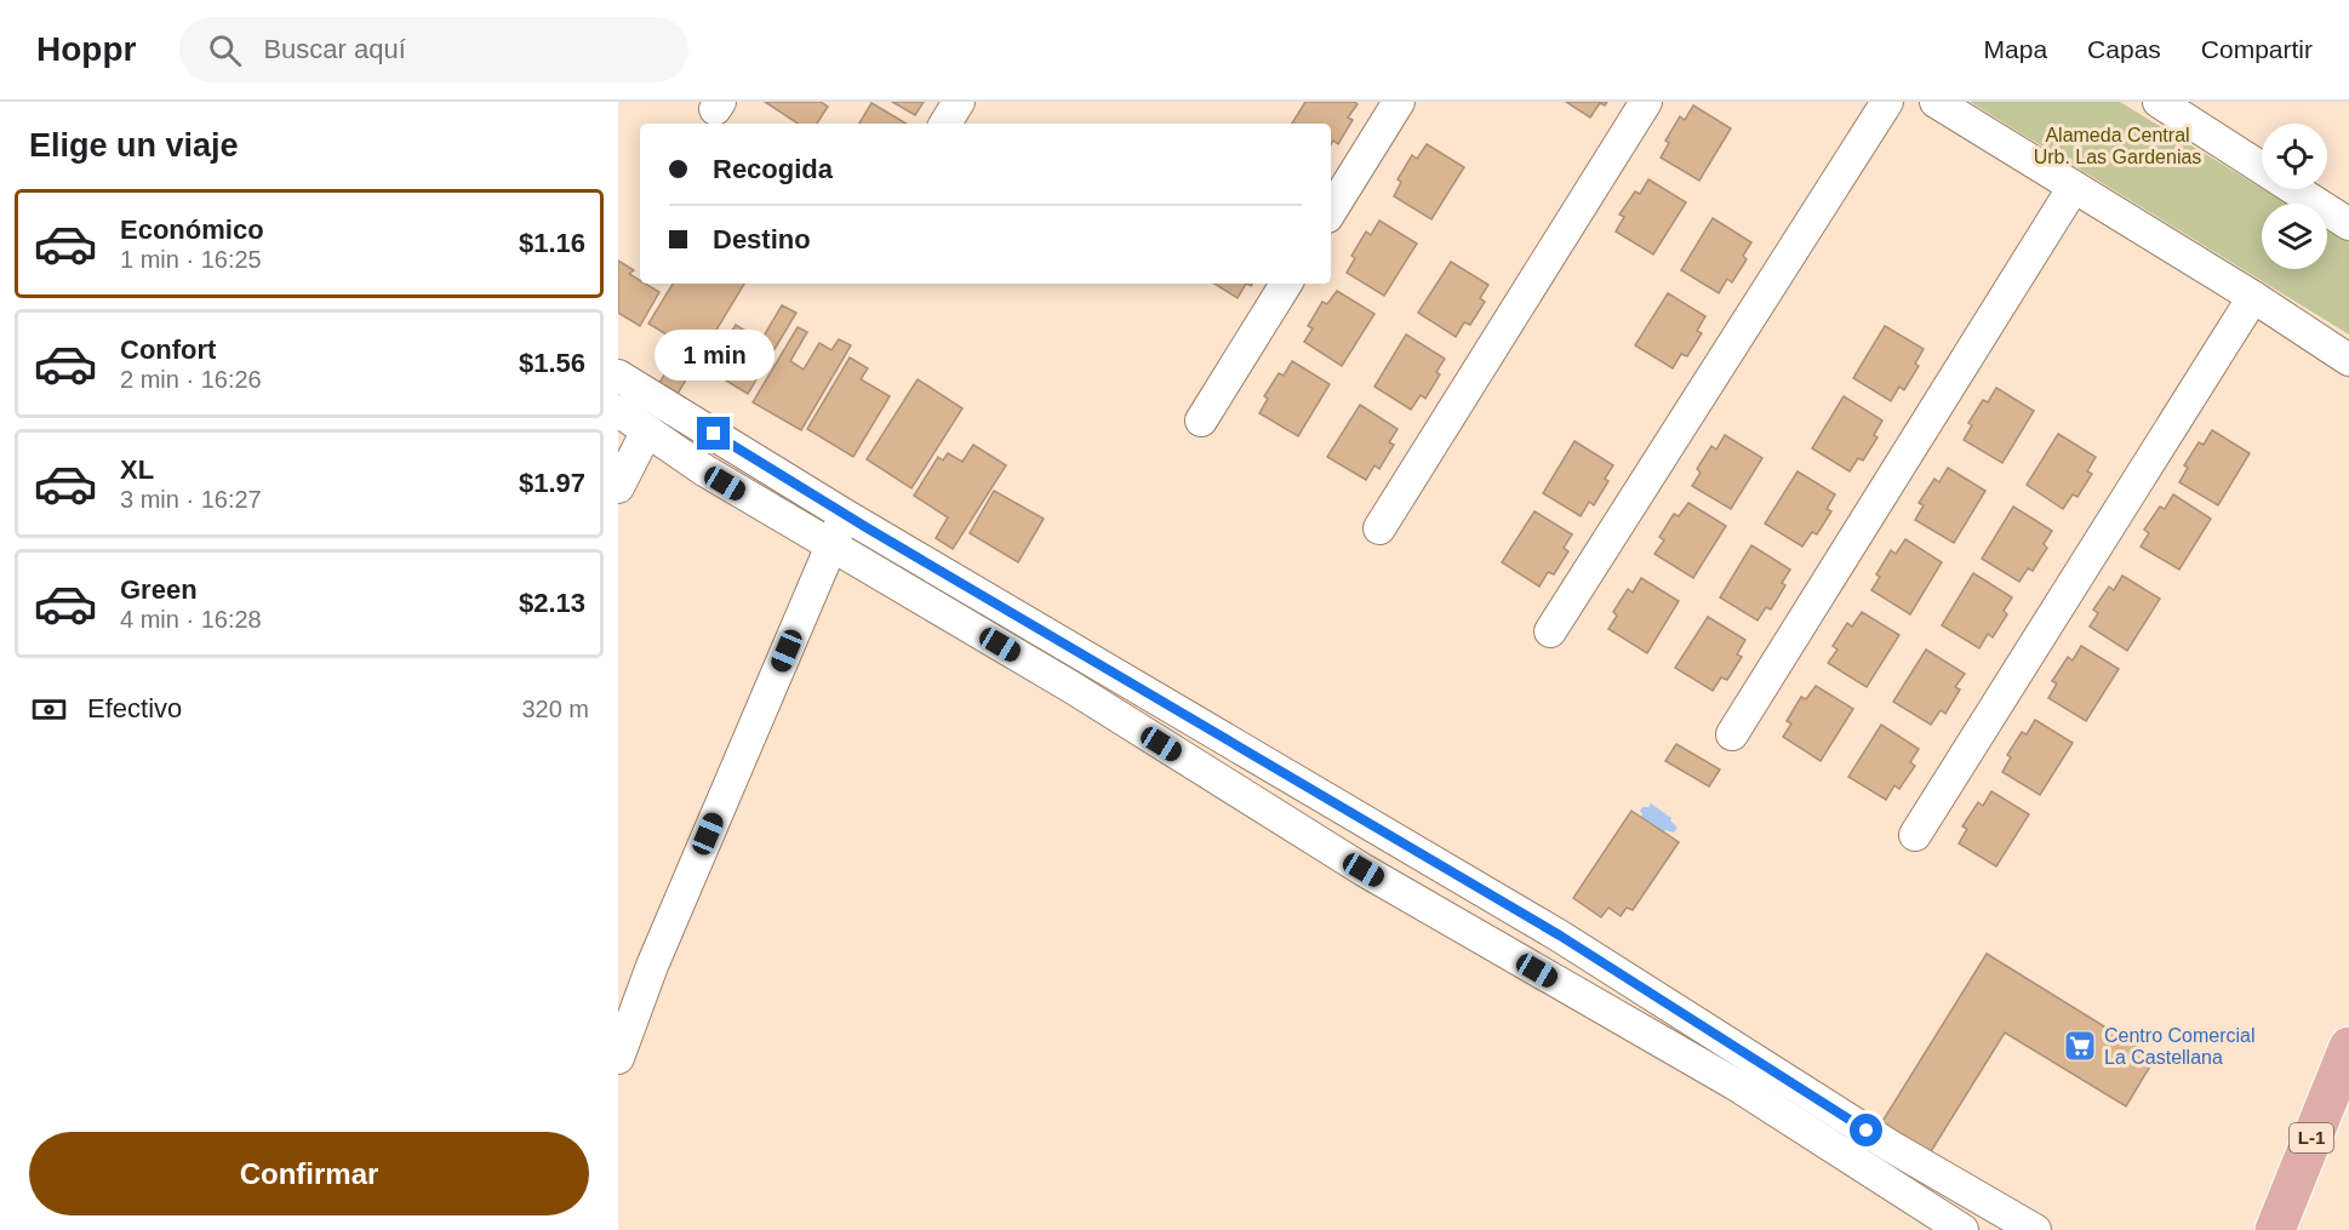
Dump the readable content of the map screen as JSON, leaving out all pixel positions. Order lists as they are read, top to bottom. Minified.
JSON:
{"streets":{"main road":["L-1"]},"parks":["Alameda Central Urb. Las Gardenias"],"places":{"supermarket":["Centro Comercial La Castellana"]},"page":{"header":"Hoppr","search":"Buscar aquí","nav":["Mapa","Capas","Compartir"],"heading":"Elige un viaje","banner":["Recogida","Destino"],"list":[{"name":"Económico","note":"1 min · 16:25","value":"$1.16"},{"name":"Confort","note":"2 min · 16:26","value":"$1.56"},{"name":"XL","note":"3 min · 16:27","value":"$1.97"},{"name":"Green","note":"4 min · 16:28","value":"$2.13"}],"bubble":"1 min","pay":["Efectivo","320 m"],"buttons":"Confirmar"}}
